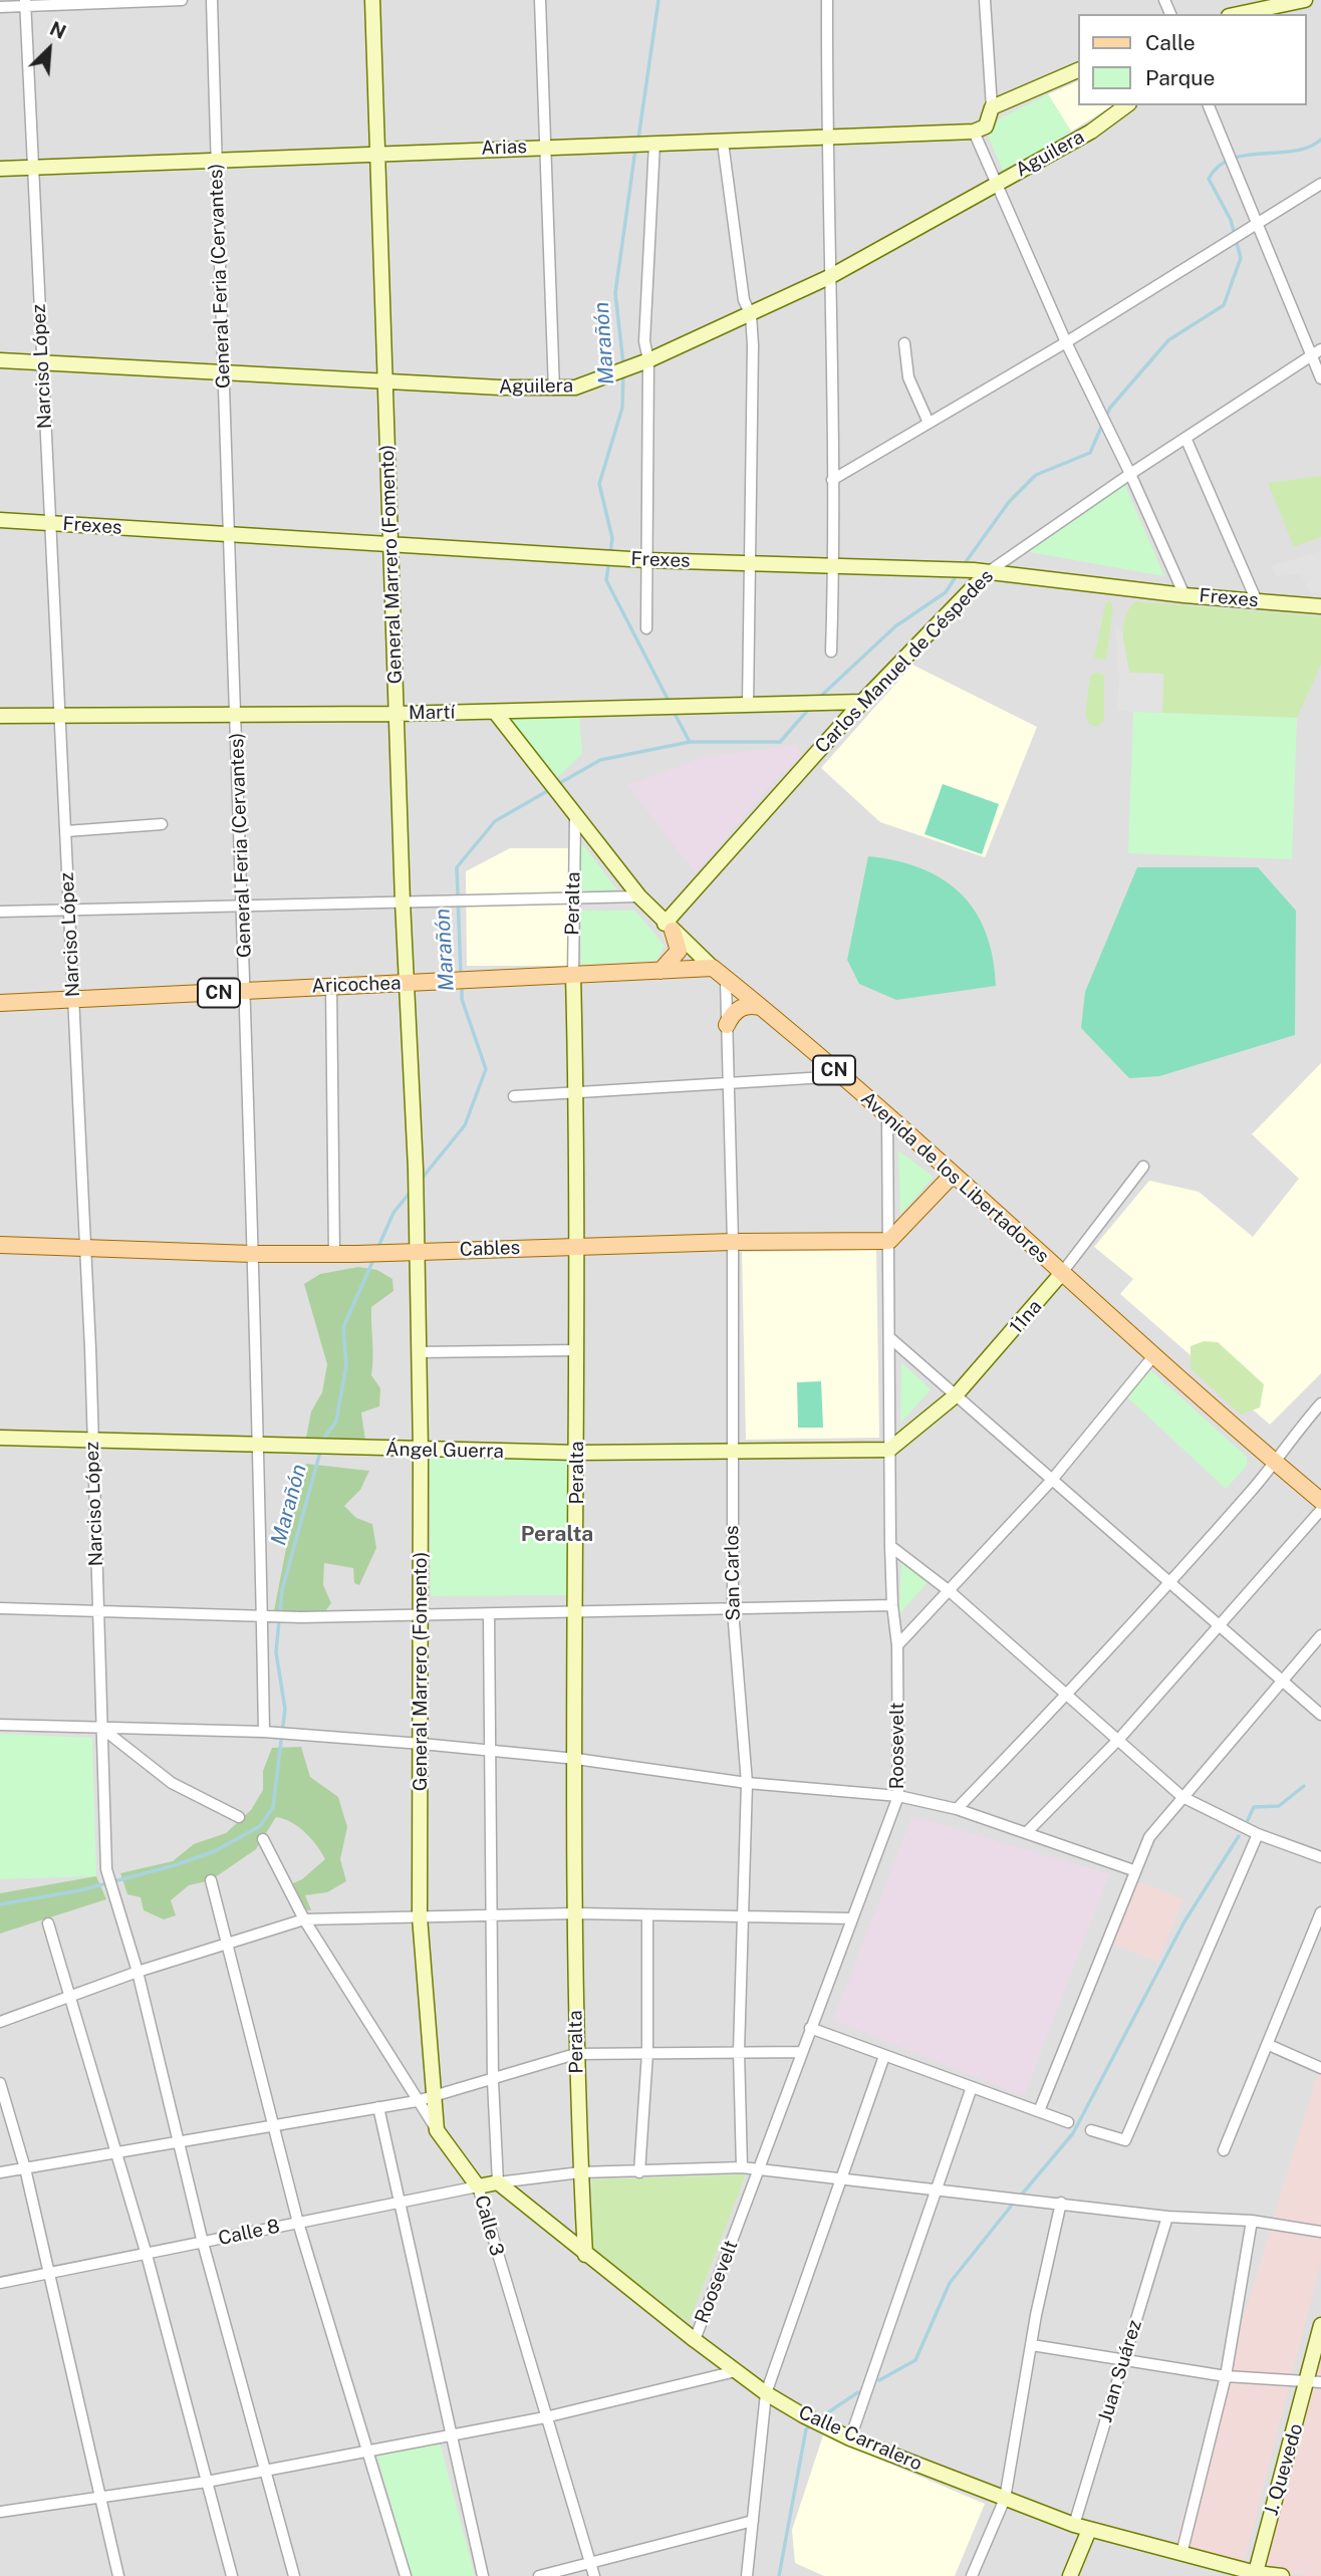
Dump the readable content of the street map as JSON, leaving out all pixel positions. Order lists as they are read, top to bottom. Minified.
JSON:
{"streets":{"main road":["Aricochea","CN","Avenida de los Libertadores","Cables"],"street":["Arias","Aguilera","General Feria (Cervantes)","Narciso López","Frexes","General Marrero (Fomento)","Carlos Manuel de Céspedes","Martí","Peralta","11na","Ángel Guerra","San Carlos","Roosevelt","Calle 3","Calle 8","Juan Suárez","Calle Carralero","J. Quevedo"]},"crossings":[["Arias","General Feria (Cervantes)"],["Arias","Narciso López"],["Arias","General Marrero (Fomento)"],["Aguilera","General Feria (Cervantes)"],["Aguilera","Narciso López"],["Aguilera","General Marrero (Fomento)"],["General Feria (Cervantes)","Frexes"],["General Feria (Cervantes)","Martí"],["General Feria (Cervantes)","Aricochea"],["General Feria (Cervantes)","Cables"],["General Feria (Cervantes)","Ángel Guerra"],["Narciso López","Frexes"],["Narciso López","Martí"],["Narciso López","Aricochea"],["Narciso López","Cables"],["Narciso López","Ángel Guerra"],["Narciso López","Calle 8"],["Frexes","General Marrero (Fomento)"],["Frexes","Carlos Manuel de Céspedes"],["General Marrero (Fomento)","Martí"],["General Marrero (Fomento)","Aricochea"],["General Marrero (Fomento)","Cables"],["General Marrero (Fomento)","Ángel Guerra"],["General Marrero (Fomento)","Calle 3"],["Carlos Manuel de Céspedes","Martí"],["Carlos Manuel de Céspedes","Avenida de los Libertadores"],["Martí","Avenida de los Libertadores"],["Peralta","Aricochea"],["Peralta","Avenida de los Libertadores"],["Peralta","Cables"],["Peralta","Ángel Guerra"],["Peralta","Calle Carralero"],["Aricochea","Avenida de los Libertadores"],["Aricochea","San Carlos"],["Avenida de los Libertadores","11na"],["Avenida de los Libertadores","San Carlos"],["Avenida de los Libertadores","Roosevelt"],["Cables","San Carlos"],["Cables","Roosevelt"],["11na","Ángel Guerra"],["11na","Roosevelt"],["Ángel Guerra","San Carlos"],["Ángel Guerra","Roosevelt"],["Roosevelt","Calle Carralero"],["Calle 3","Calle 8"],["Calle 8","Calle Carralero"],["Juan Suárez","Calle Carralero"],["Calle Carralero","J. Quevedo"]],"districts":["Peralta"],"water":["Marañón"],"legend":["Calle","Parque"],"north":"top right"}
